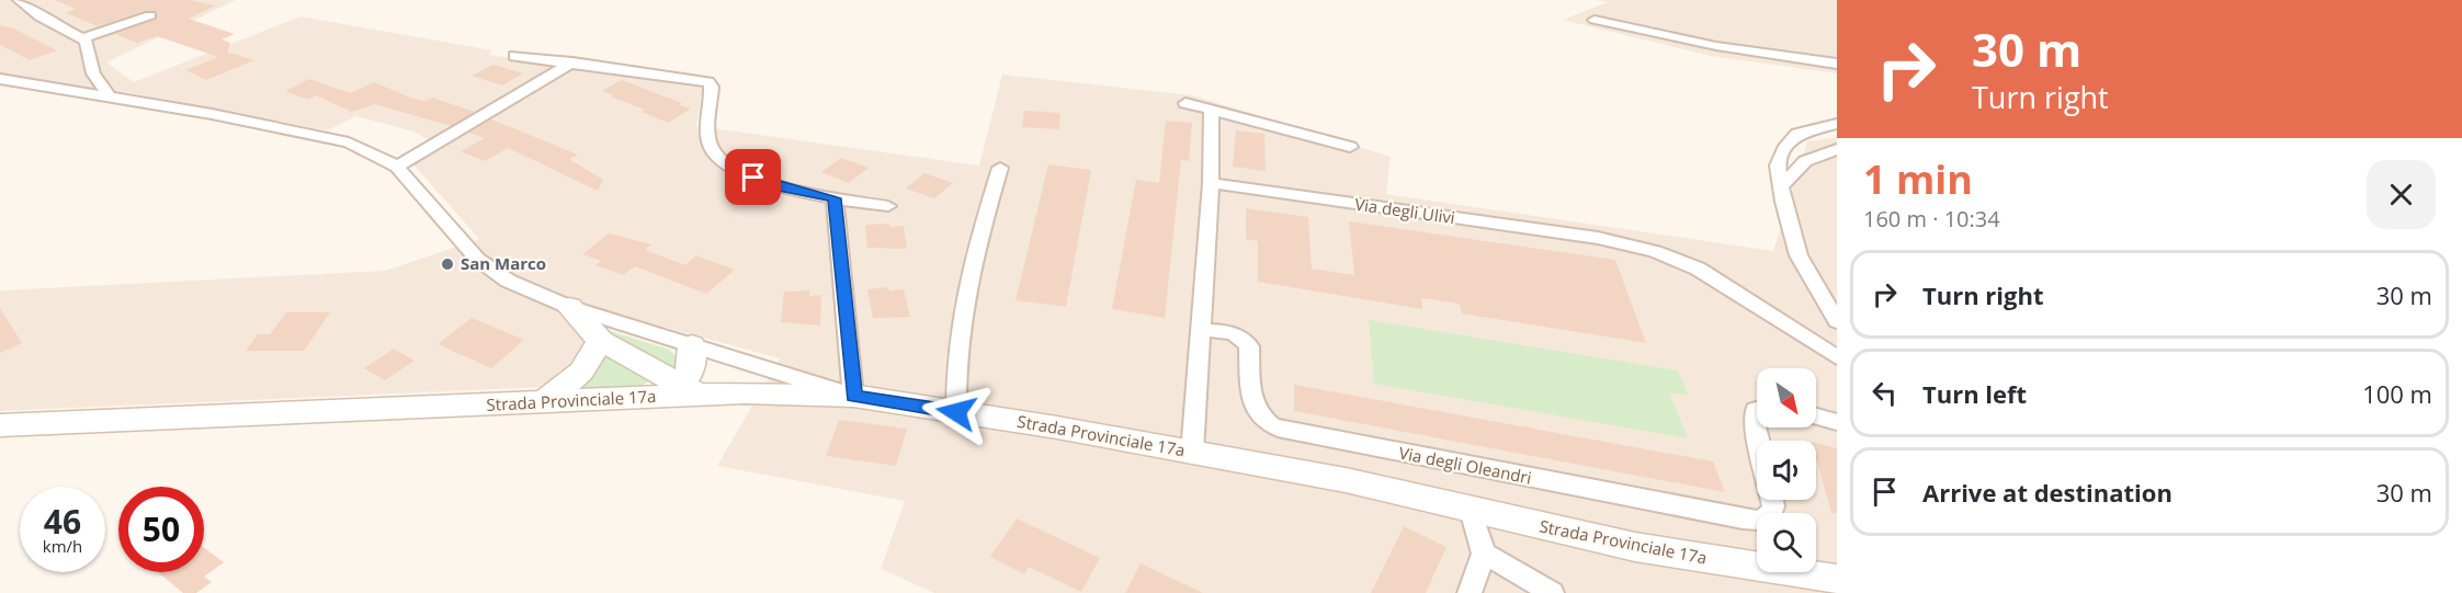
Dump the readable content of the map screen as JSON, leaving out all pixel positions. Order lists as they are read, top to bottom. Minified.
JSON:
{"streets":{"main road":["Strada Provinciale 17a"],"street":["Via degli Ulivi","Via degli Oleandri"]},"places":["San Marco"],"north":"bottom right","page":{"turn":["30 m","Turn right"],"heading":["1 min","160 m · 10:34"],"list":[{"name":"Turn right","value":"30 m"},{"name":"Turn left","value":"100 m"},{"name":"Arrive at destination","value":"30 m"}],"speed":"46 km/h","limit":"50"}}
